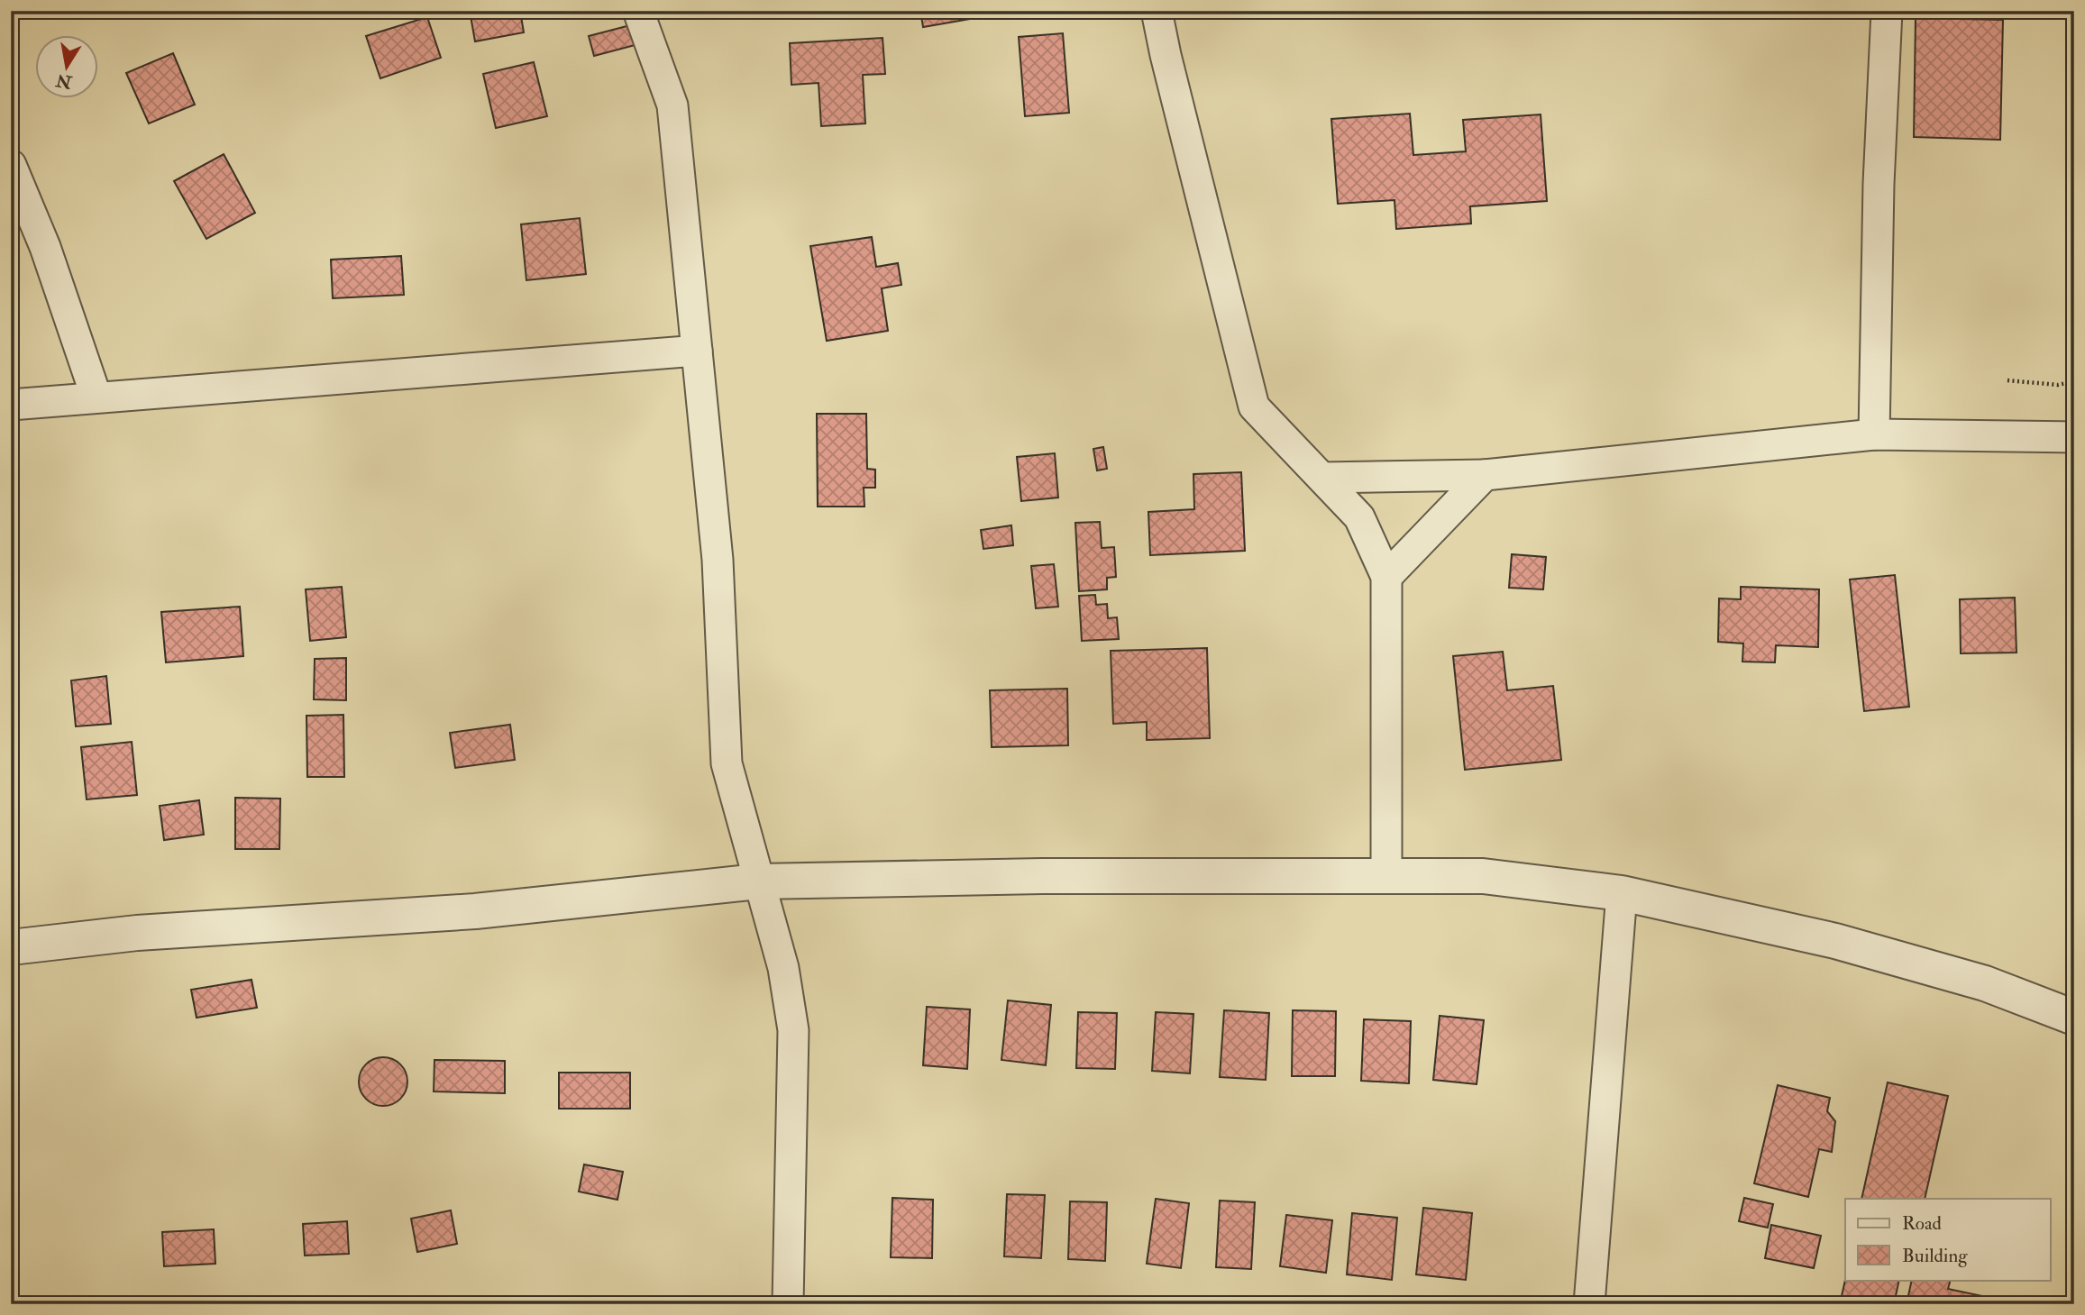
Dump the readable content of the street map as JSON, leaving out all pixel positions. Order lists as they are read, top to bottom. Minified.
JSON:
{"legend":["Road","Building"],"north":"bottom"}
